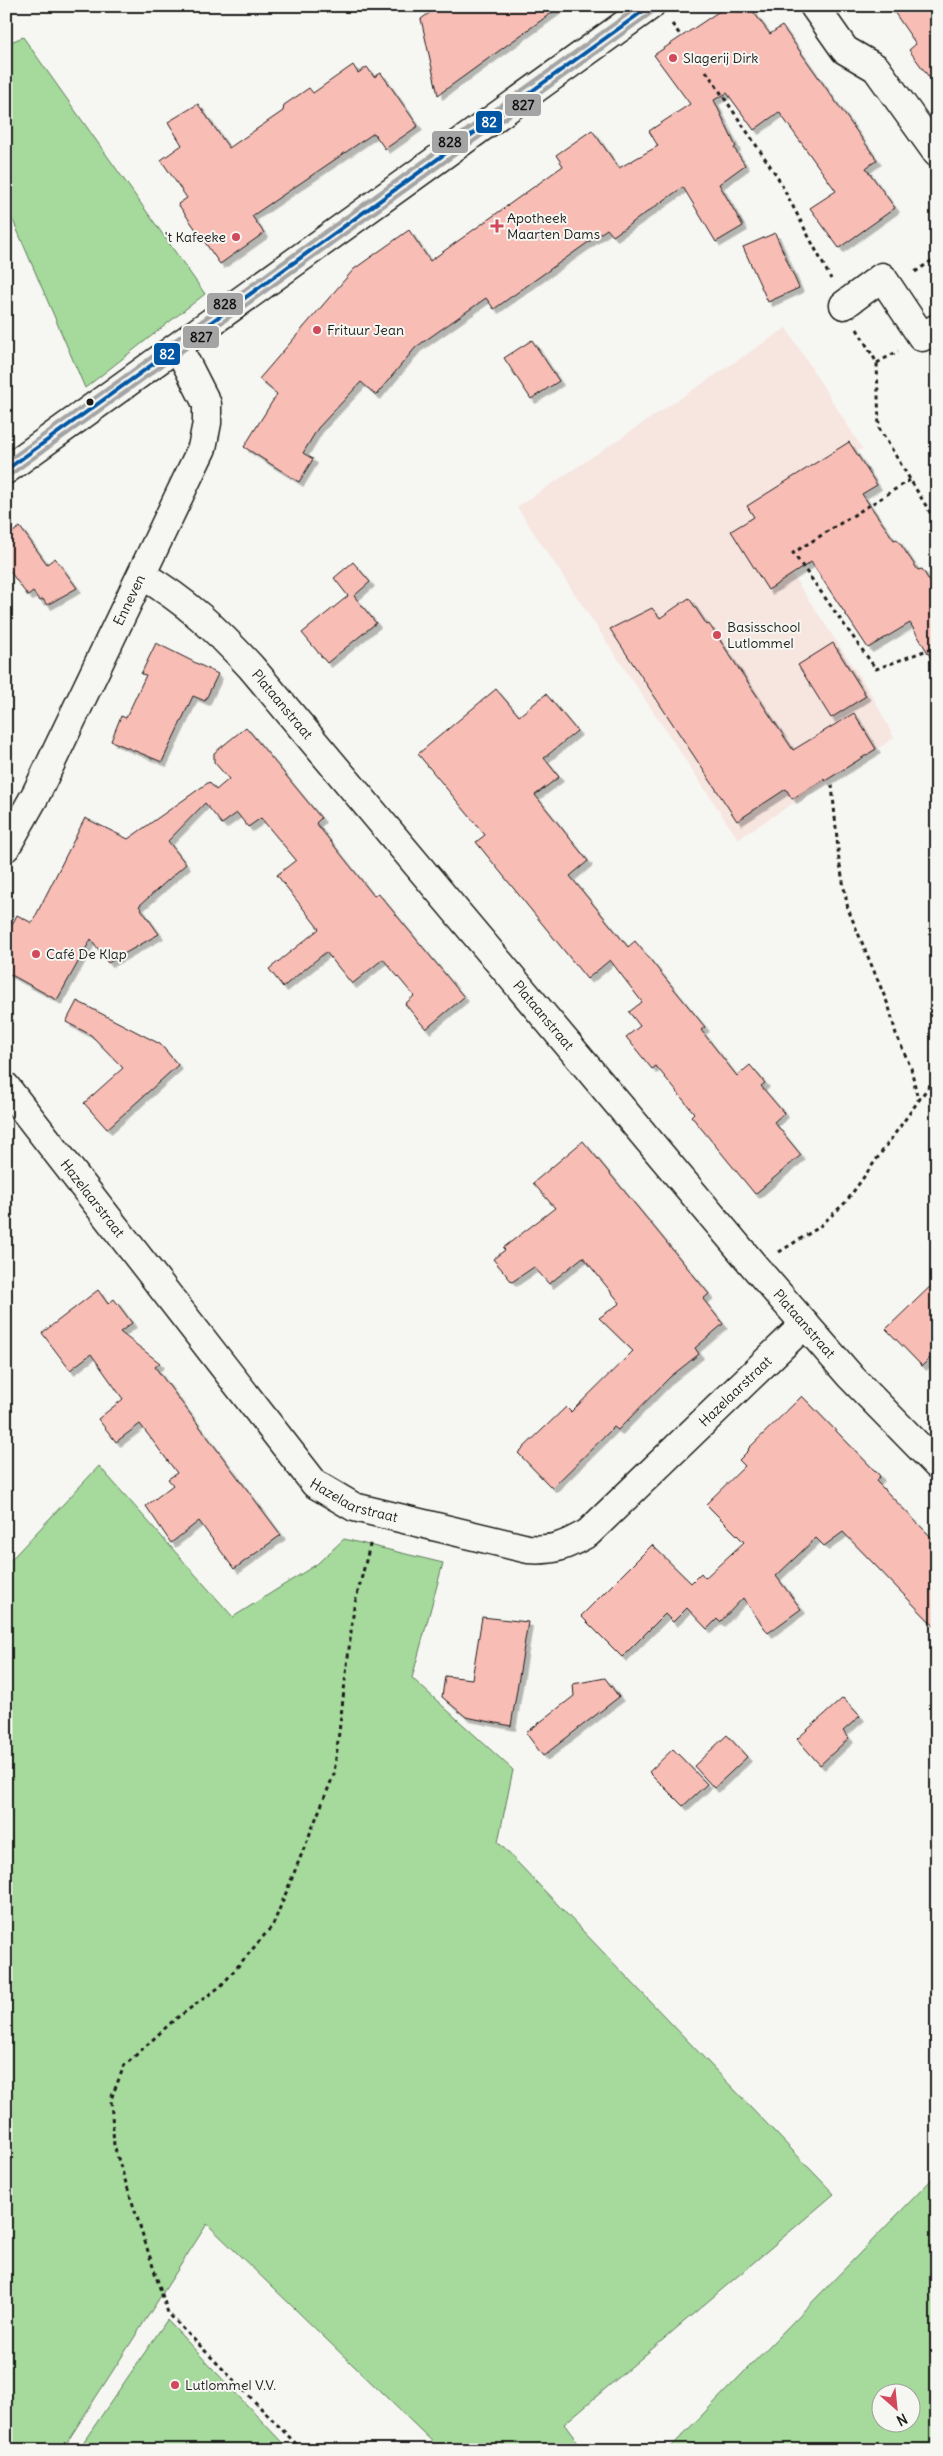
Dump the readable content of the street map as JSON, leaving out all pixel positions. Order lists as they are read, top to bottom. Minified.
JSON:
{"streets":{"street":["Enneven","Plataanstraat","Hazelaarstraat"]},"crossings":[["Enneven","Plataanstraat"],["Plataanstraat","Hazelaarstraat"]],"places":{"other":["Slagerij Dirk","'t Kafeeke","Frituur Jean","Basisschool Lutlommel","Café De Klap","Lutlommel V.V."],"health":["Apotheek Maarten Dams"]},"lines":["transit line 82","transit line 828","transit line 827"],"north":"bottom right"}
